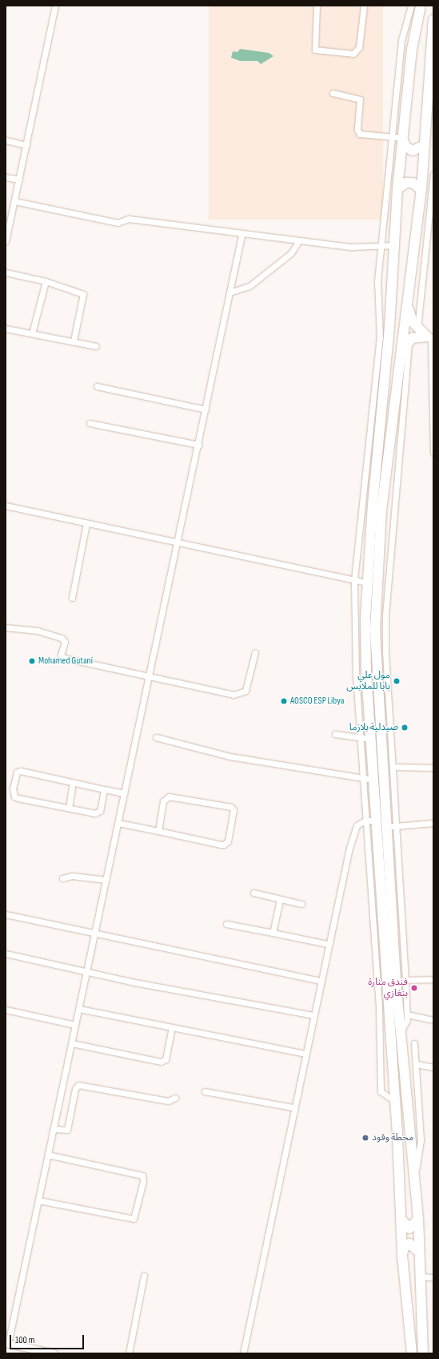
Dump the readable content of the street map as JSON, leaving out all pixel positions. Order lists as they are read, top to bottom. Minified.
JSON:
{"places":["Mohamed Gutani","مول علي بابا للملابس","AOSCO ESP Libya","صيدلية بلازما","فندق منارة بنغازي","محطة وقود"],"scale_bar":"100 m"}
